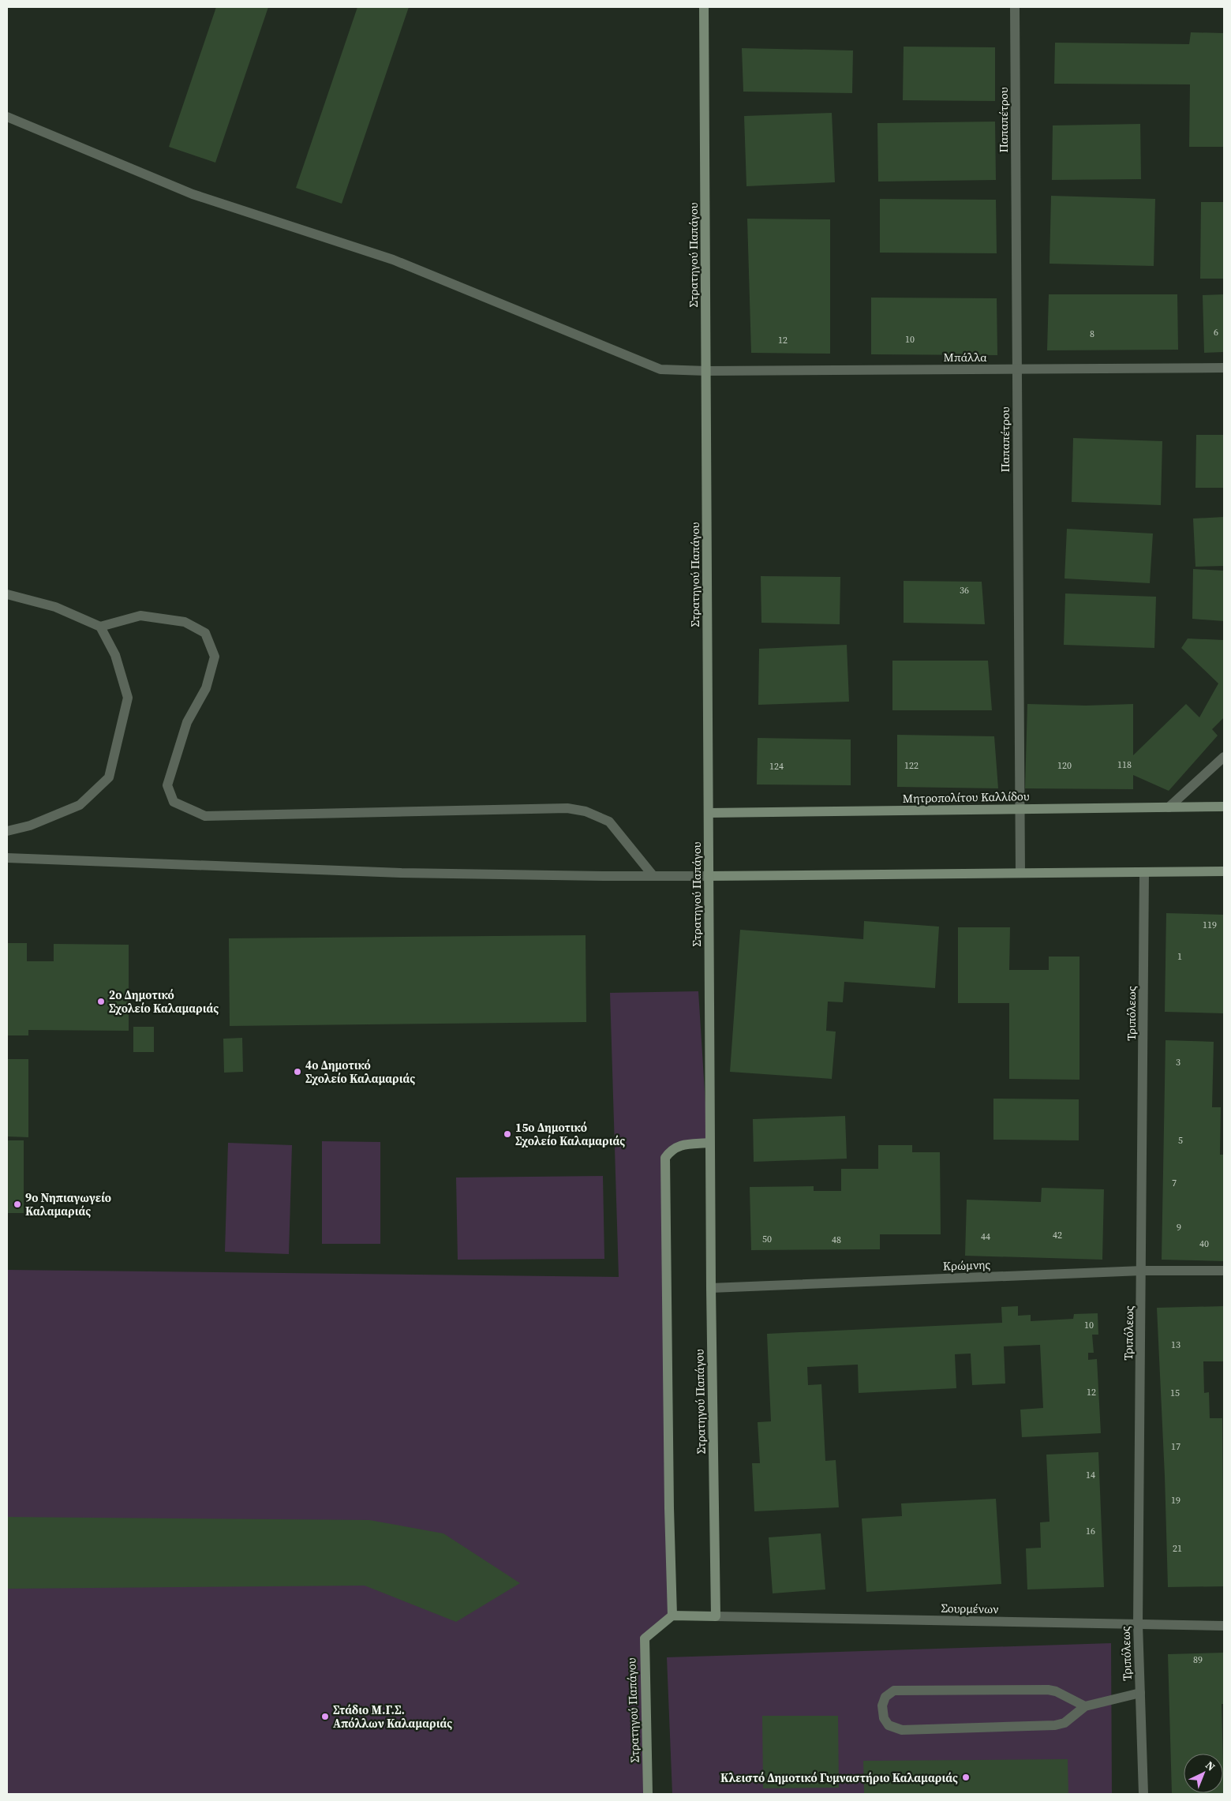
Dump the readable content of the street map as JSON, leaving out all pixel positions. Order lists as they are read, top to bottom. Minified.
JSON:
{"streets":{"street":["Παπαπέτρου","Στρατηγού Παπάγου","Μπάλλα","Μητροπολίτου Καλλίδου","Τριπόλεως","Κρώμνης","Σουρμένων"]},"crossings":[["Παπαπέτρου","Μπάλλα"],["Παπαπέτρου","Μητροπολίτου Καλλίδου"],["Στρατηγού Παπάγου","Μπάλλα"],["Στρατηγού Παπάγου","Μητροπολίτου Καλλίδου"],["Στρατηγού Παπάγου","Κρώμνης"],["Στρατηγού Παπάγου","Σουρμένων"],["Τριπόλεως","Κρώμνης"],["Τριπόλεως","Σουρμένων"]],"places":["2ο Δημοτικό Σχολείο Καλαμαριάς","4ο Δημοτικό Σχολείο Καλαμαριάς","15ο Δημοτικό Σχολείο Καλαμαριάς","9ο Νηπιαγωγείο Καλαμαριάς","Στάδιο Μ.Γ.Σ. Απόλλων Καλαμαριάς","Κλειστό Δημοτικό Γυμναστήριο Καλαμαριάς"],"house_numbers":["6","8","10","12","36","118","122","120","124","119","1","3","5","7","9","42","44","50","48","40","10","13","12","15","17","14","19","16","21","89"],"north":"top right"}
